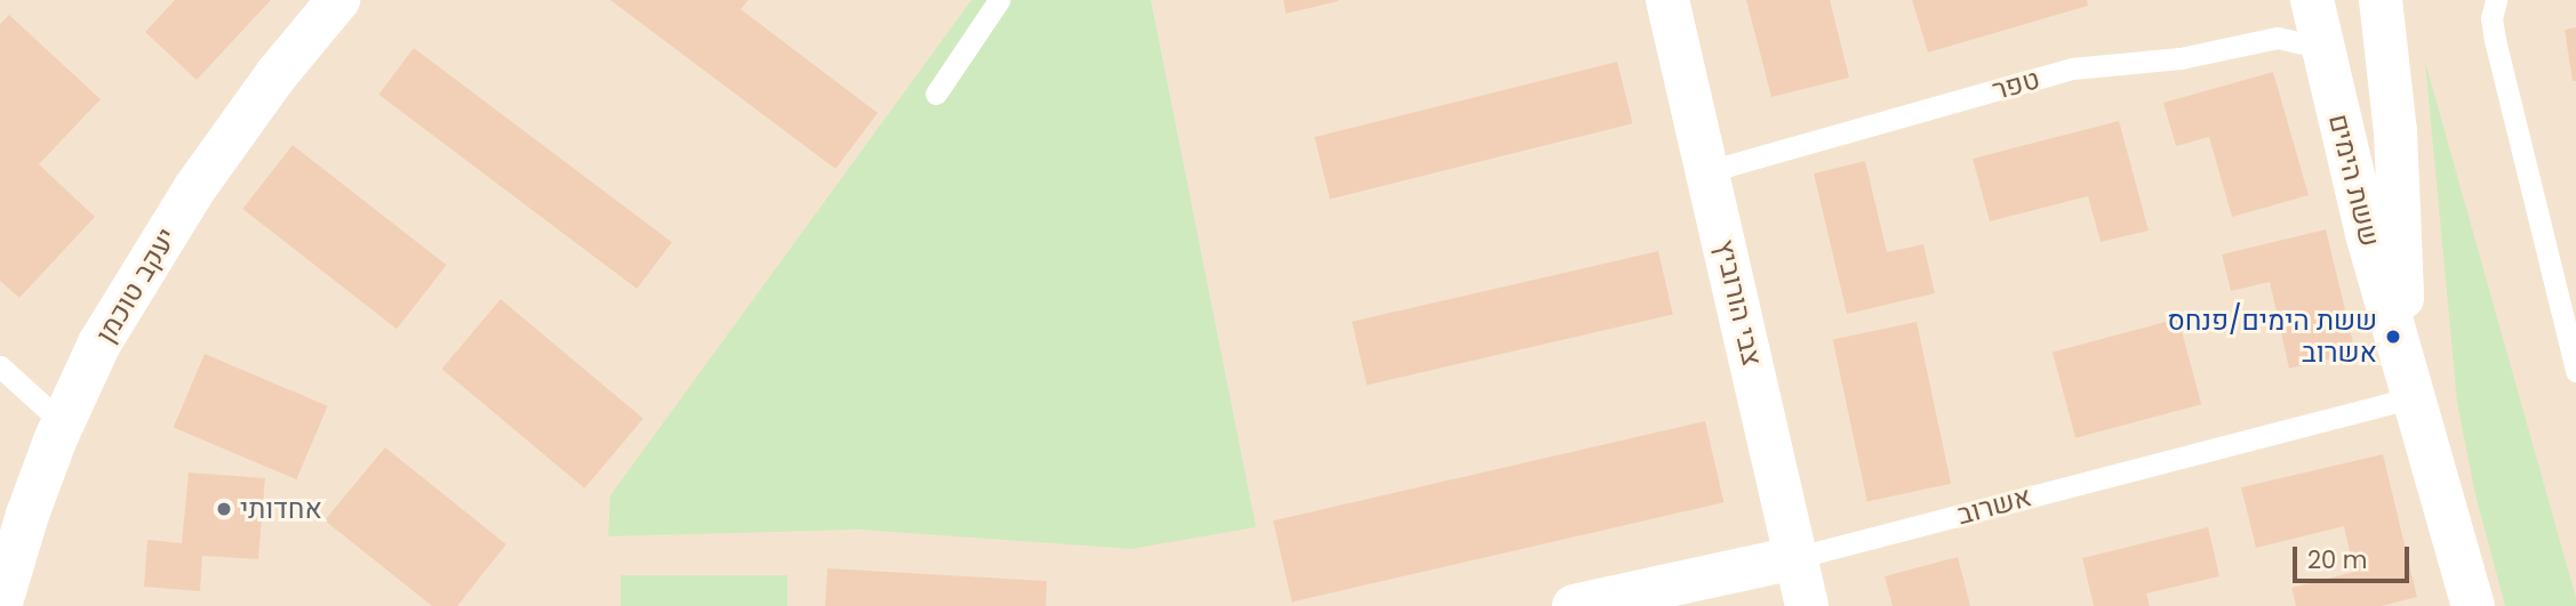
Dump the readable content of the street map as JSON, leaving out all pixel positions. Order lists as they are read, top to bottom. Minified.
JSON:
{"streets":{"street":["ששת הימים","יעקב טוכמן","צבי הורוביץ","אשרוב"],"lane":["טפר"]},"crossings":[["טפר","ששת הימים"],["טפר","צבי הורוביץ"],["ששת הימים","אשרוב"],["צבי הורוביץ","אשרוב"]],"places":["ששת הימים/פנחס אשרוב","אחדותי"],"scale_bar":"20 m"}
